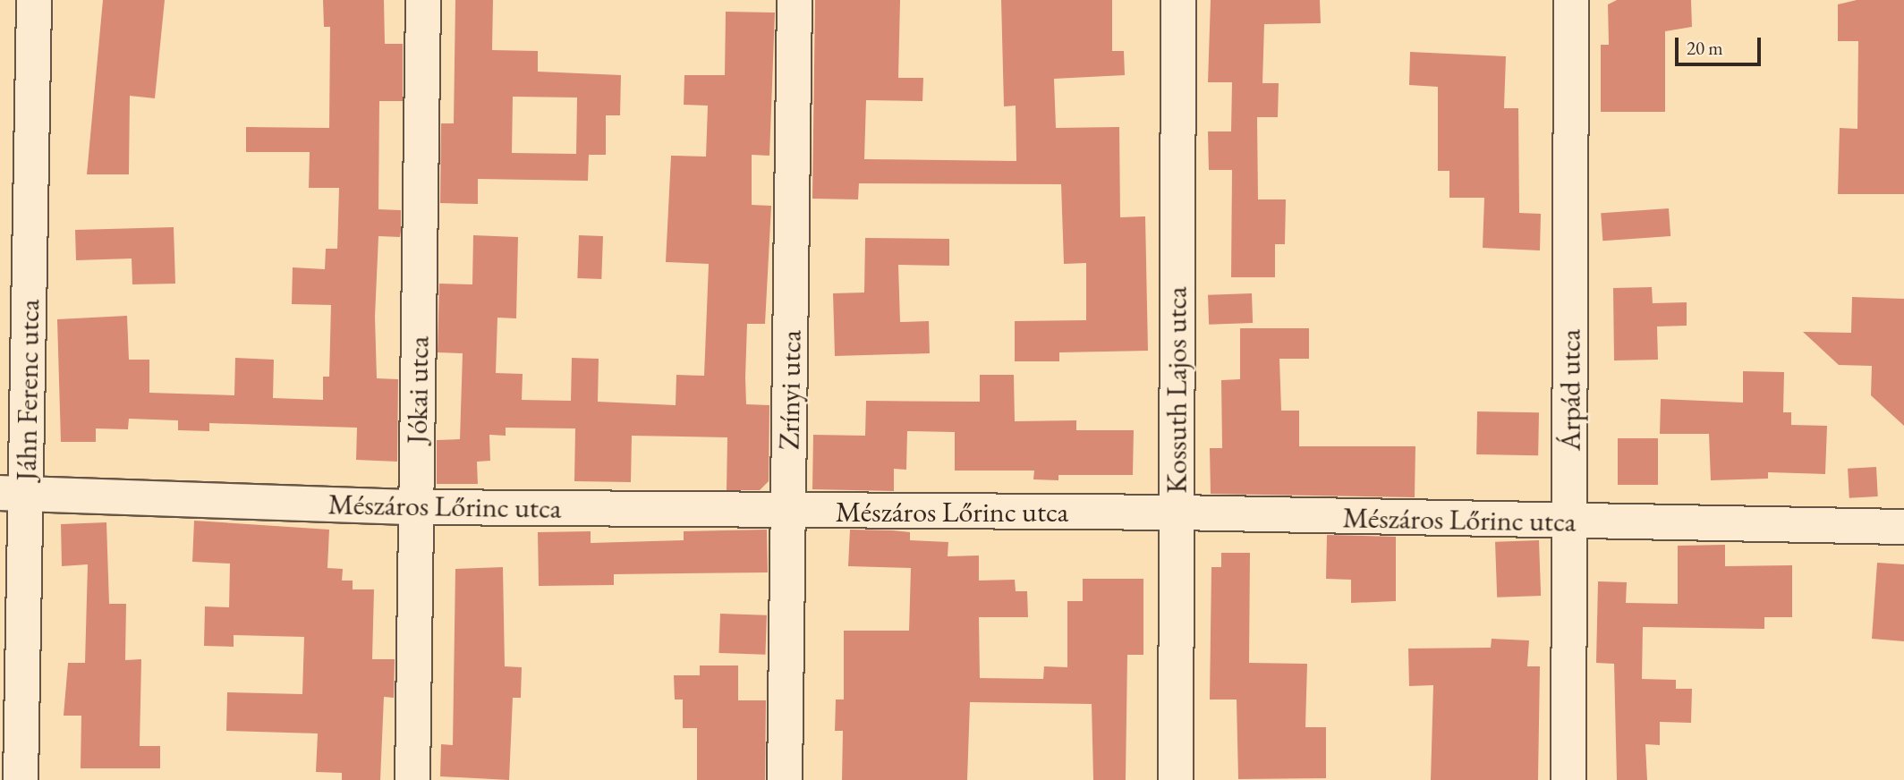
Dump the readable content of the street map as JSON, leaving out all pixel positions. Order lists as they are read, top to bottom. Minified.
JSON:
{"streets":{"street":["Jáhn Ferenc utca","Jókai utca","Zrínyi utca","Kossuth Lajos utca","Árpád utca","Mészáros Lőrinc utca"]},"crossings":[["Jáhn Ferenc utca","Mészáros Lőrinc utca"],["Jókai utca","Mészáros Lőrinc utca"],["Zrínyi utca","Mészáros Lőrinc utca"],["Kossuth Lajos utca","Mészáros Lőrinc utca"],["Árpád utca","Mészáros Lőrinc utca"]],"scale_bar":"20 m"}
